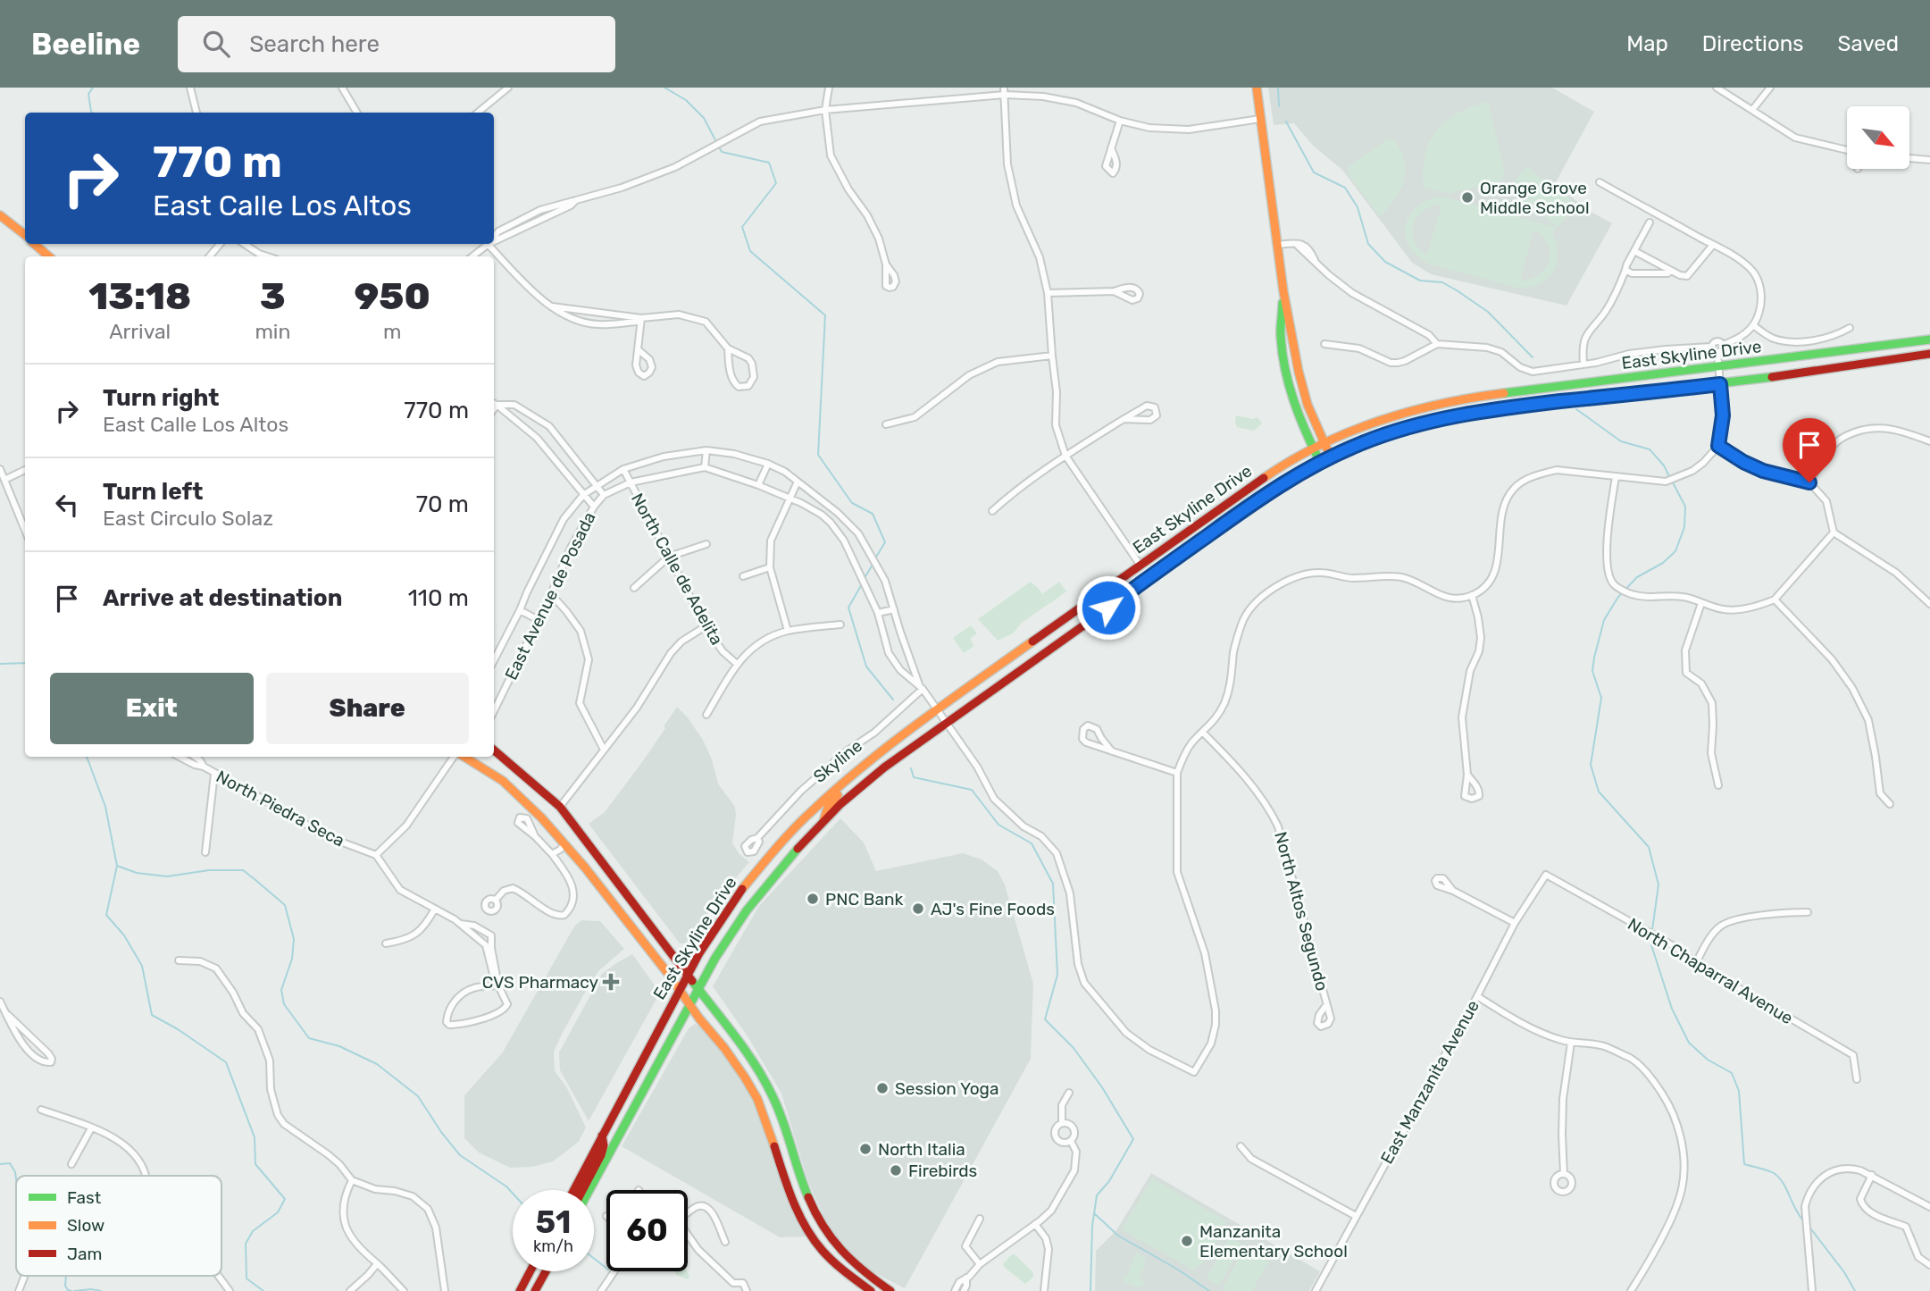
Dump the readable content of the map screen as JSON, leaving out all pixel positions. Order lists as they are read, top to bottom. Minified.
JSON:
{"streets":{"main road":["East Skyline Drive"],"street":["North Calle de Adelita","East Avenue de Posada","Skyline","North Piedra Seca","North Altos Segundo","North Chaparral Avenue","East Manzanita Avenue"]},"crossings":[["East Skyline Drive","East Avenue de Posada"],["North Calle de Adelita","East Avenue de Posada"],["East Avenue de Posada","Skyline"],["North Chaparral Avenue","East Manzanita Avenue"]],"places":{"other":["Orange Grove Middle School","PNC Bank","AJ's Fine Foods","Session Yoga","North Italia","Firebirds","Manzanita Elementary School"],"health":["CVS Pharmacy"]},"legend":["Fast","Slow","Jam"],"north":"bottom right","page":{"header":"Beeline","search":"Search here","nav":["Map","Directions","Saved"],"turn":["770 m","East Calle Los Altos"],"eta":["13:18","Arrival","3","min","950","m"],"list":[{"name":"Turn right","note":"East Calle Los Altos","value":"770 m"},{"name":"Turn left","note":"East Circulo Solaz","value":"70 m"},{"name":"Arrive at destination","value":"110 m"}],"buttons":["Exit","Share"],"speed":"51 km/h","limit":"60"}}
